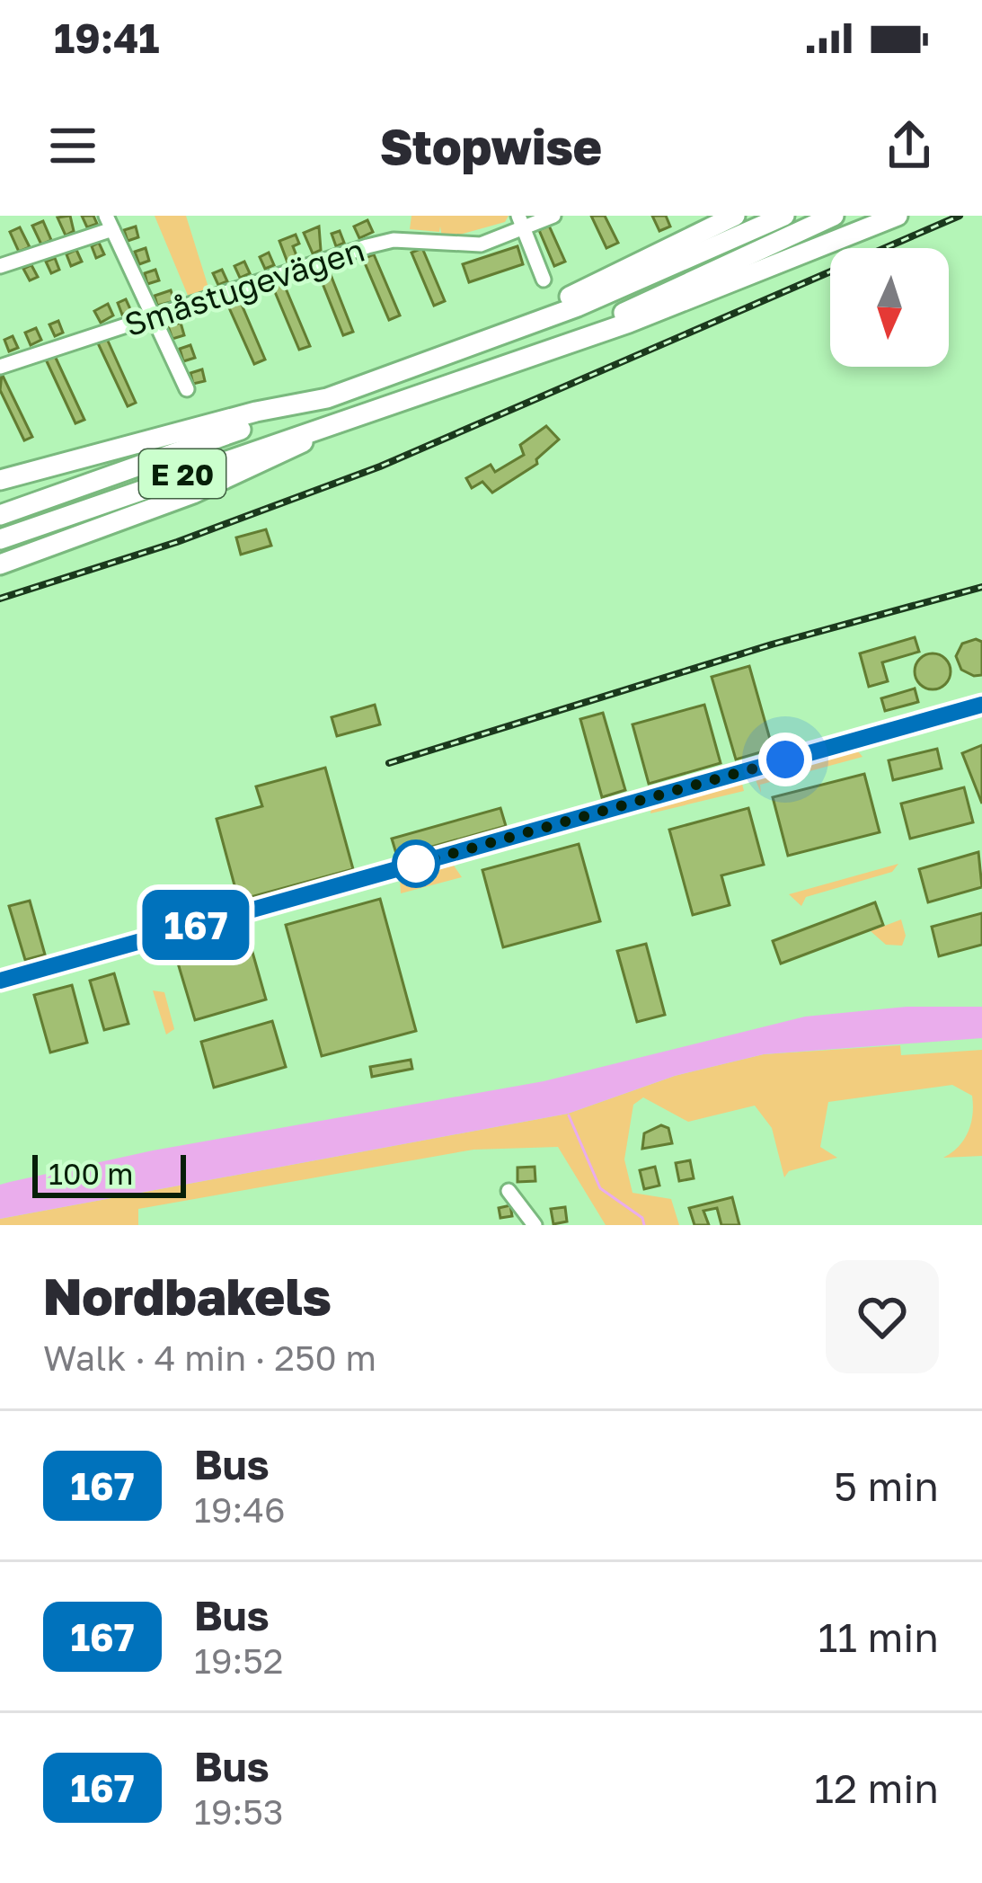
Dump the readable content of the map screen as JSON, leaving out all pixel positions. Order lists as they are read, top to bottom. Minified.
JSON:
{"streets":{"highway":["E 20"],"street":["Småstugevägen"]},"lines":["bus line 167"],"scale_bar":"100 m","north":"bottom","page":{"status":"19:41","header":"Stopwise","on_map":"167","scale":"100 m","heading":["Nordbakels","Walk · 4 min · 250 m"],"list":[{"mark":"167","name":"Bus","note":"19:46","value":"5 min"},{"mark":"167","name":"Bus","note":"19:52","value":"11 min"},{"mark":"167","name":"Bus","note":"19:53","value":"12 min"}]}}
